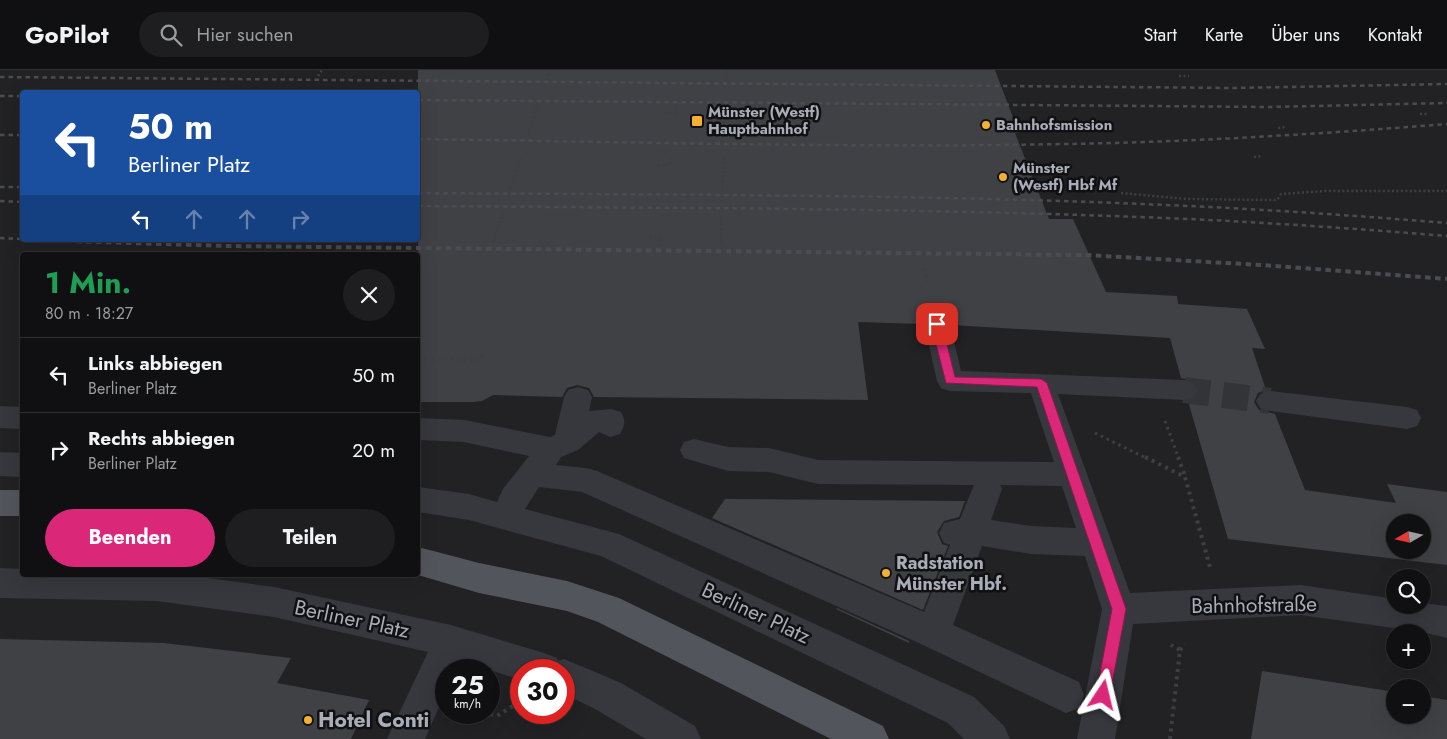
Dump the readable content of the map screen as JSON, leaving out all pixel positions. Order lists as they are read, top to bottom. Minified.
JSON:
{"streets":{"street":["Bahnhofstraße","Berliner Platz"]},"places":{"transit":["Münster (Westf) Hauptbahnhof"],"other":["Bahnhofsmission","Münster (Westf) Hbf Mf","Radstation Münster Hbf.","Hotel Conti"]},"north":"left","page":{"header":"GoPilot","search":"Hier suchen","nav":["Start","Karte","Über uns","Kontakt"],"turn":["50 m","Berliner Platz"],"heading":["1 Min.","80 m · 18:27"],"list":[{"name":"Links abbiegen","note":"Berliner Platz","value":"50 m"},{"name":"Rechts abbiegen","note":"Berliner Platz","value":"20 m"}],"buttons":["Beenden","Teilen"],"map_buttons":["+","−"],"speed":"25 km/h","limit":"30"}}
